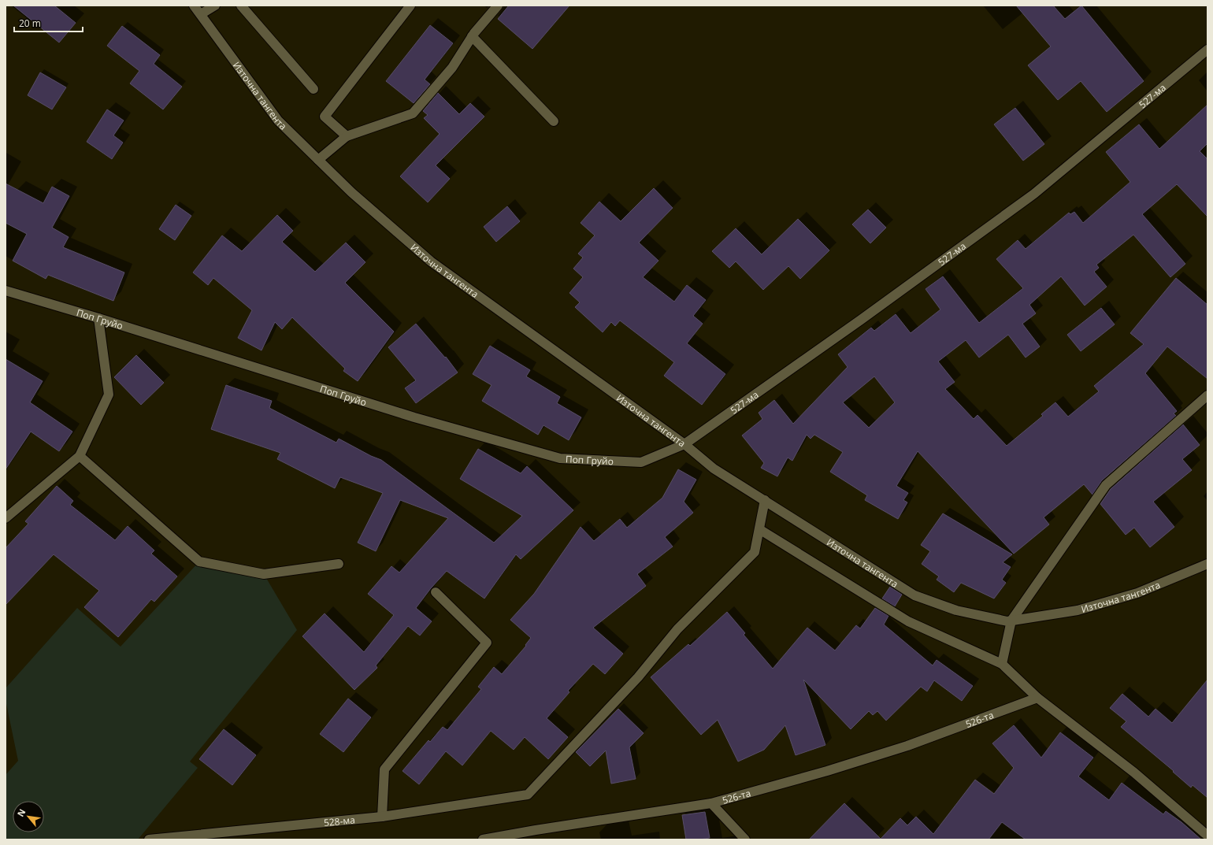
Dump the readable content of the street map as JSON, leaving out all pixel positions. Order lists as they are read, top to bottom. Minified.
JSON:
{"streets":{"street":["Източна тангента","527-ма","Поп Груйо","526-та","528-ма"]},"crossings":[["Източна тангента","527-ма"],["Източна тангента","Поп Груйо"],["527-ма","Поп Груйо"]],"scale_bar":"20 m","north":"top left"}
